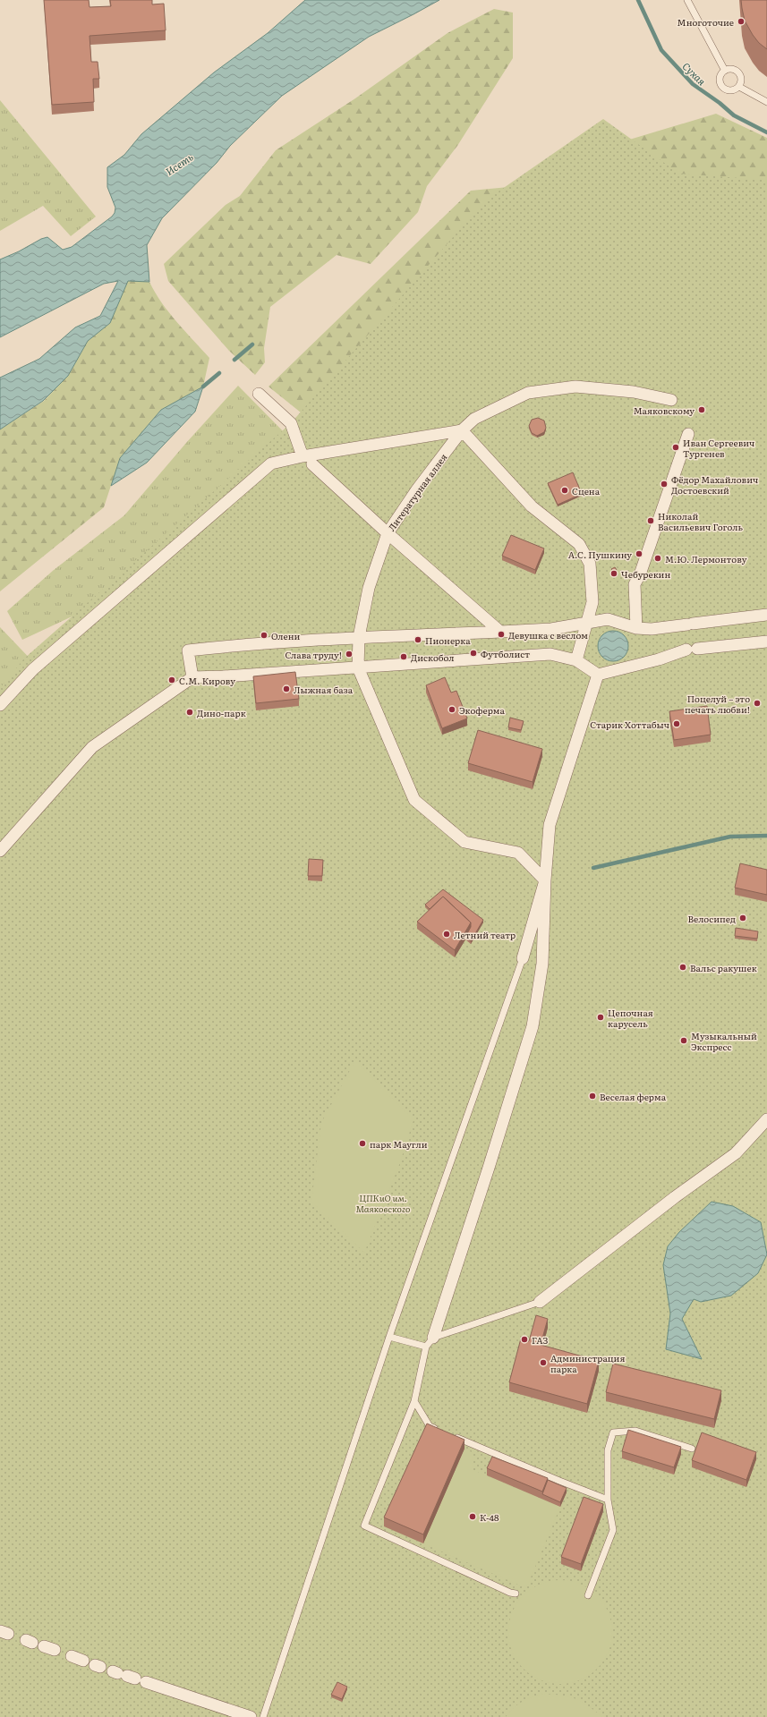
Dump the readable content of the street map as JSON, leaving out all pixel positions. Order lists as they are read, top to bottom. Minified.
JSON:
{"streets":{"street":["Литературная аллея"]},"water":["Сухая","Исеть"],"parks":["ЦПКиО им. Маяковского"],"places":["Многоточие","Маяковскому","Иван Сергеевич Тургенев","Фёдор Махайлович Достоевский","Сцена","Николай Васильевич Гоголь","А.С. Пушкину","М.Ю. Лермонтову","Чебурекин","Девушка с веслом","Олени","Пионерка","Футболист","Слава труду!","Дискобол","С.М. Кирову","Лыжная база","Поцелуй – это печать любви!","Экоферма","Дино-парк","Старик Хоттабыч","Велосипед","Летний театр","Вальс ракушек","Цепочная карусель","Музыкальный Экспресс","Веселая ферма","парк Маугли","ГАЗ","Администрация парка","К-48"]}
